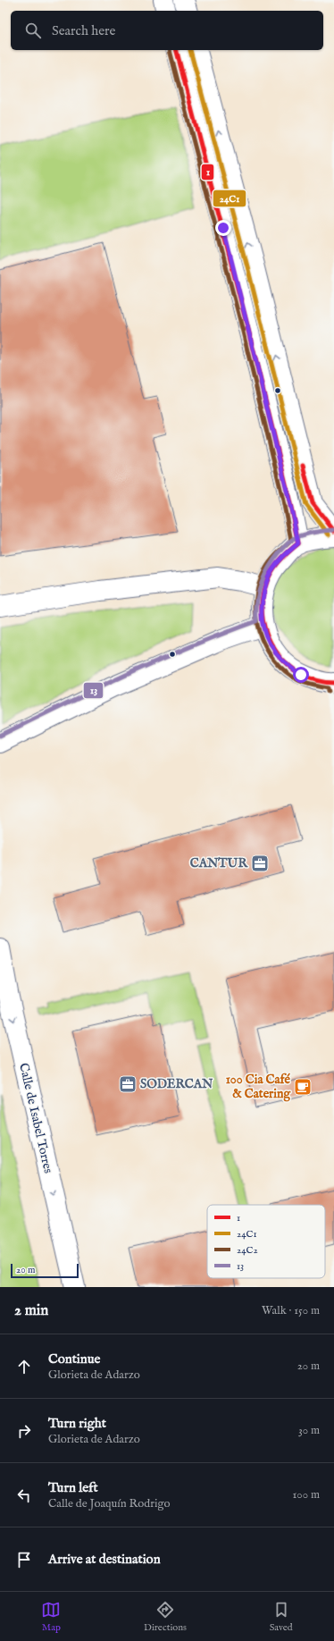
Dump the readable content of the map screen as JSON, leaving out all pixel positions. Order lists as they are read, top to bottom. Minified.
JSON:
{"streets":{"main road":["Calle de Isabel Torres"]},"one_way":["Calle de Isabel Torres"],"places":{"office":["CANTUR","SODERCAN"],"cafe":["100 Cia Café & Catering"]},"lines":["transit line 1","transit line 24C1","transit line 24C2","transit line 13"],"legend":["1","24C1","24C2","13"],"scale_bar":"20 m","page":{"search":"Search here","scale":"20 m","heading":["2 min","Walk · 150 m"],"list":[["Continue","Glorieta de Adarzo","20 m"],["Turn right","Glorieta de Adarzo","30 m"],["Turn left","Calle de Joaquín Rodrigo","100 m"],"Arrive at destination"],"nav":["Map","Directions","Saved"]}}
